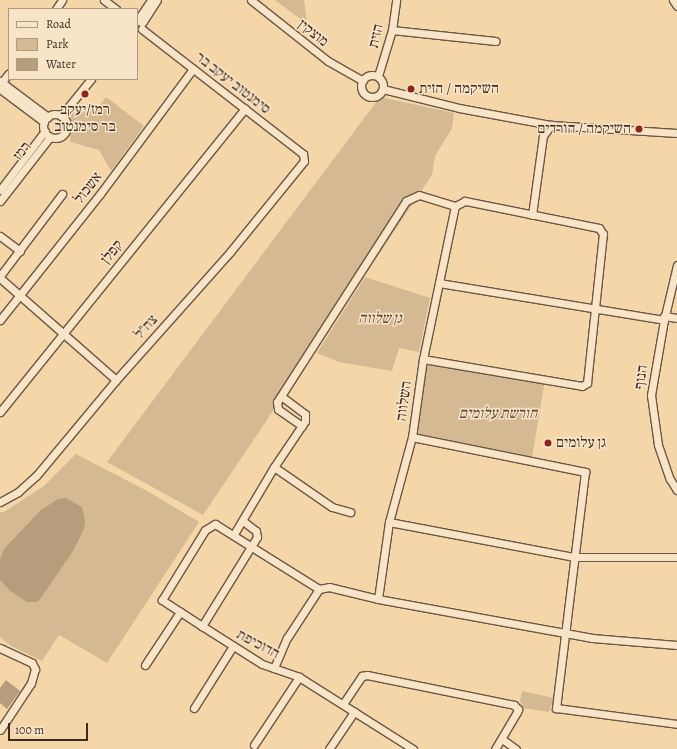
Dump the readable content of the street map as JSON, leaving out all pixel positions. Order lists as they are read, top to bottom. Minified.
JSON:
{"streets":{"street":["מוצקין","הזית","סימנטוב יעקב בר","רמז","אשכול","קפלן","צה\"ל","הנוף","השלווה","הדוכיפת"]},"crossings":[["מוצקין","הזית"],["סימנטוב יעקב בר","אשכול"],["סימנטוב יעקב בר","קפלן"],["סימנטוב יעקב בר","צה\"ל"]],"parks":["גן שלווה","חורשת עלומים"],"places":["השיקמה / הזית","רמז/יעקב בר סימנטוב","השיקמה / הורדים","גן עלומים"],"legend":["Road","Park","Water"],"scale_bar":"100 m"}
